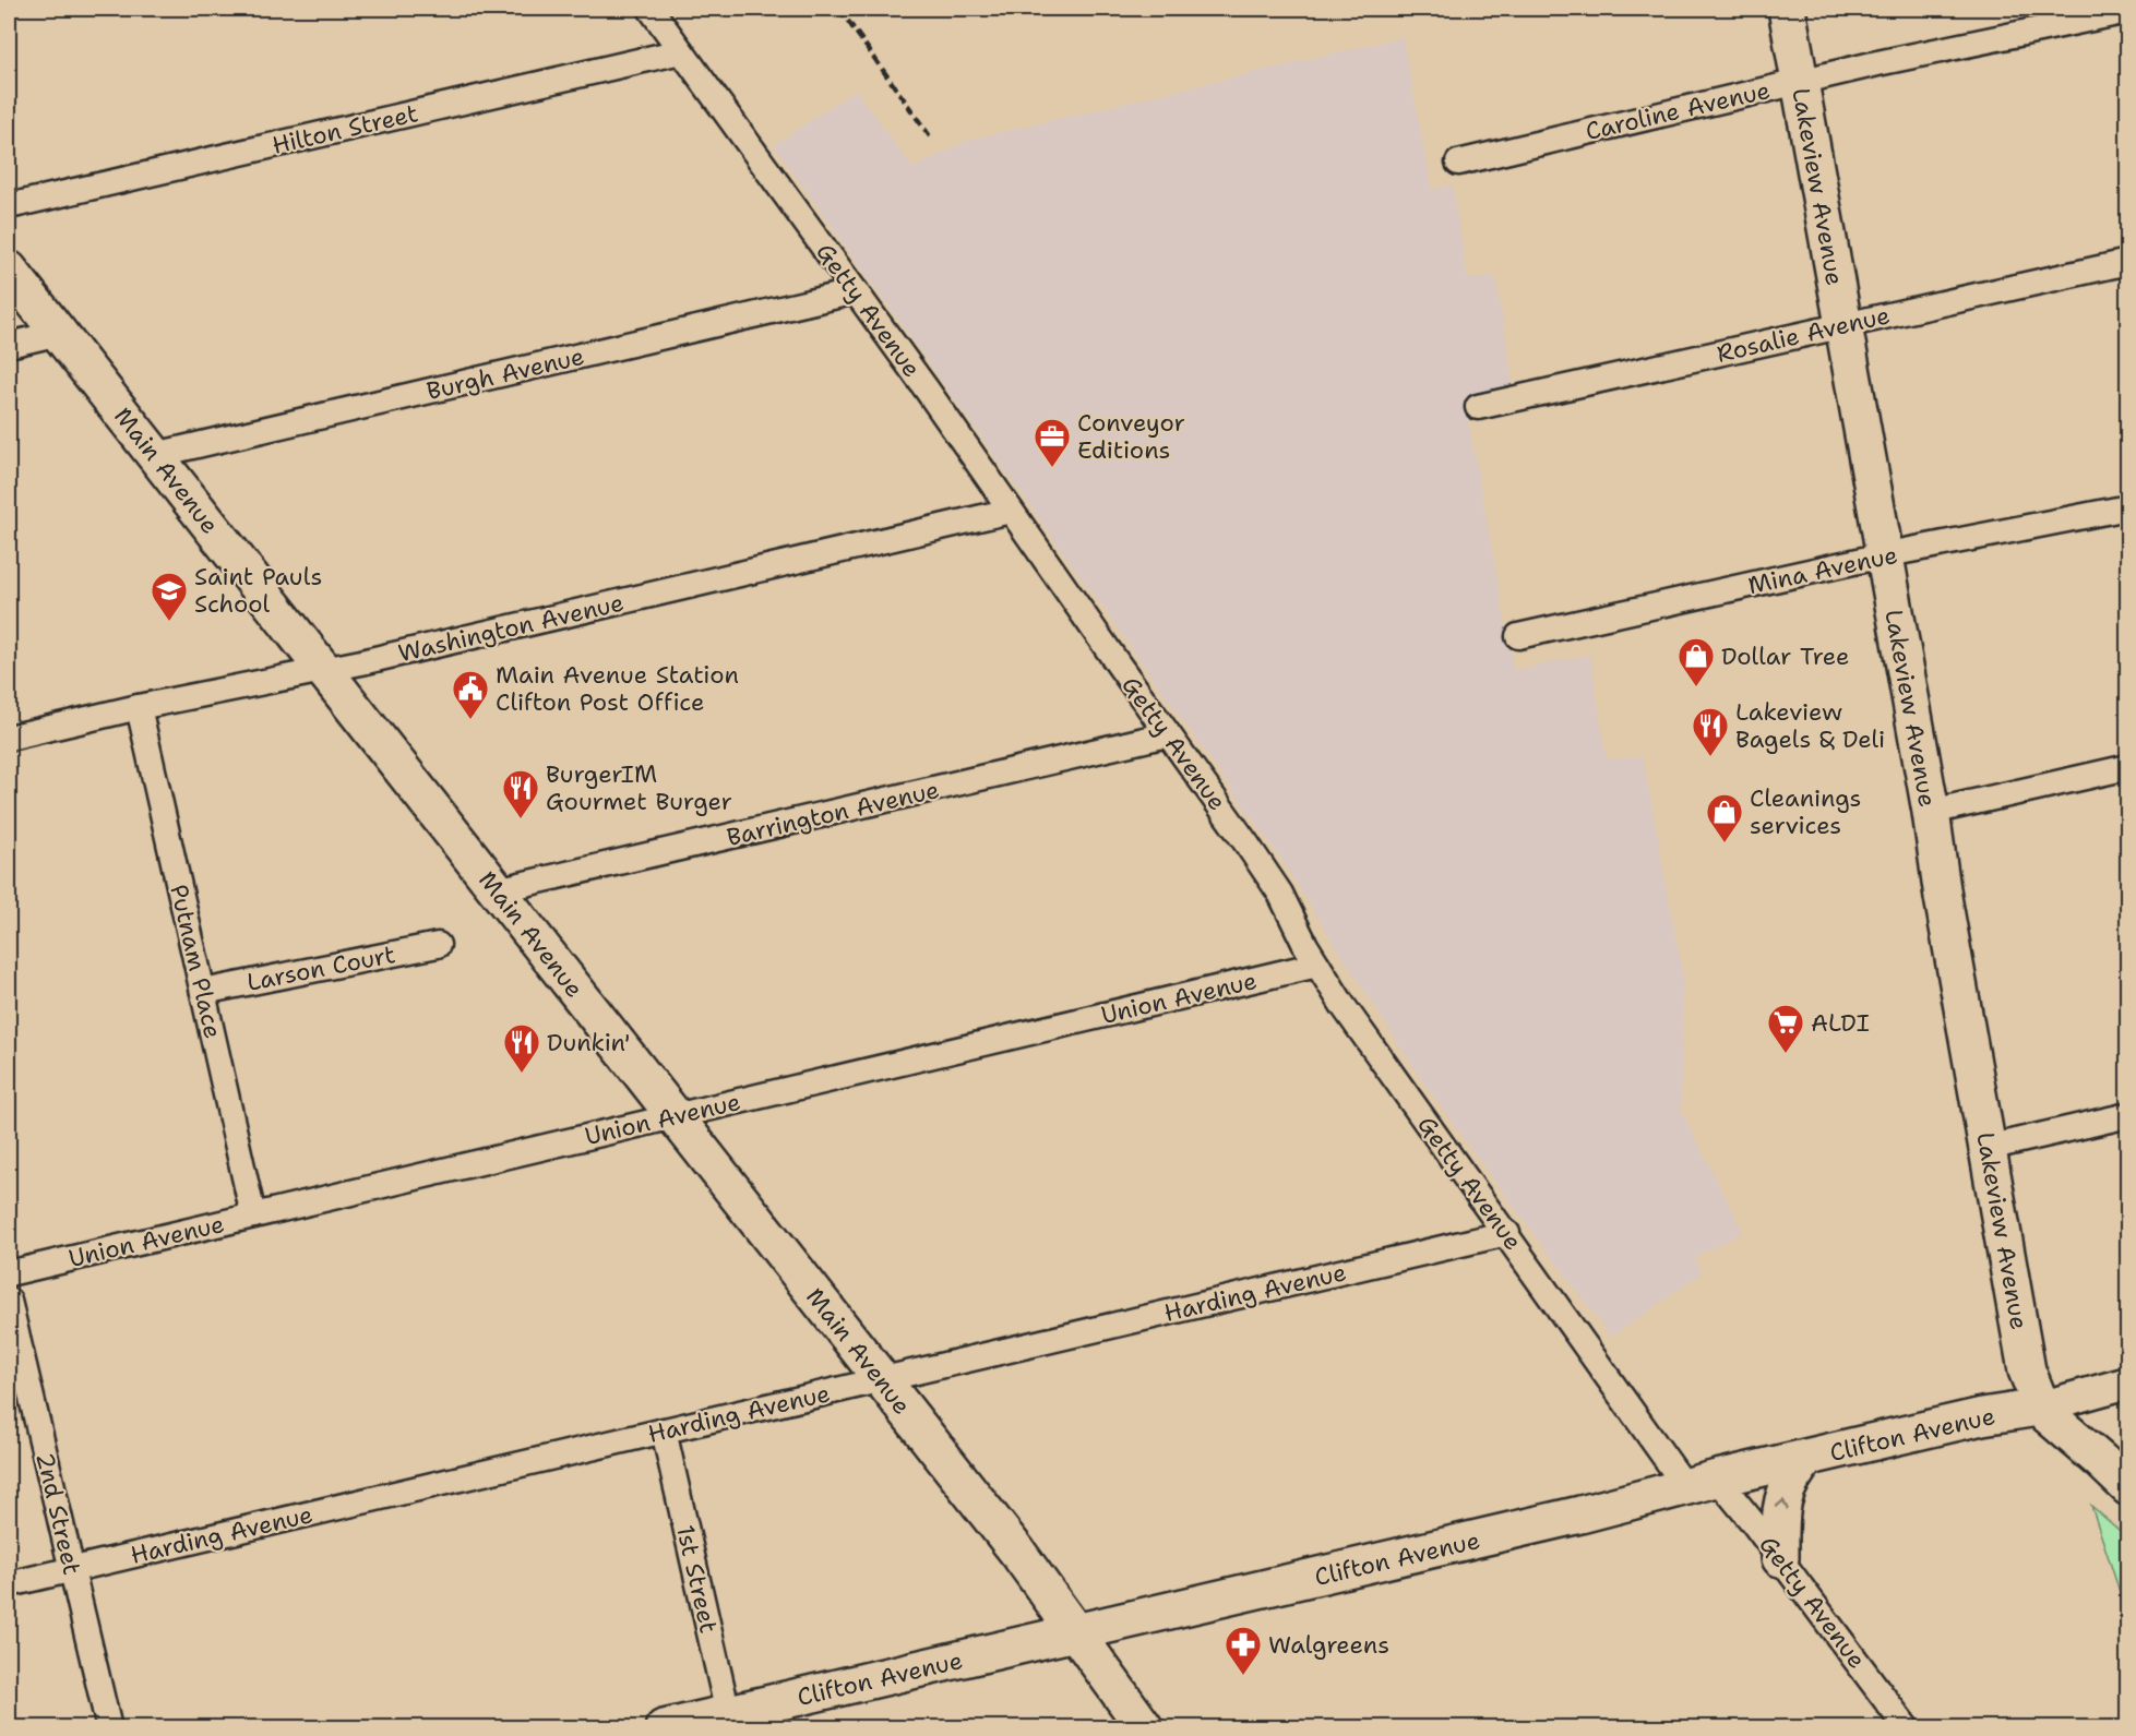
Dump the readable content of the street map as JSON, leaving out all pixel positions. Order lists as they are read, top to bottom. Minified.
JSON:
{"streets":{"main road":["Lakeview Avenue","Main Avenue","Clifton Avenue"],"street":["Caroline Avenue","Hilton Street","Getty Avenue","Rosalie Avenue","Burgh Avenue","Mina Avenue","Washington Avenue","Barrington Avenue","Putnam Place","Larson Court","Union Avenue","Harding Avenue","2nd Street","1st Street"]},"crossings":[["Caroline Avenue","Lakeview Avenue"],["Hilton Street","Getty Avenue"],["Lakeview Avenue","Rosalie Avenue"],["Lakeview Avenue","Mina Avenue"],["Lakeview Avenue","Clifton Avenue"],["Getty Avenue","Burgh Avenue"],["Getty Avenue","Washington Avenue"],["Getty Avenue","Barrington Avenue"],["Getty Avenue","Union Avenue"],["Getty Avenue","Harding Avenue"],["Getty Avenue","Clifton Avenue"],["Burgh Avenue","Main Avenue"],["Main Avenue","Washington Avenue"],["Main Avenue","Barrington Avenue"],["Main Avenue","Union Avenue"],["Main Avenue","Harding Avenue"],["Main Avenue","Clifton Avenue"],["Washington Avenue","Putnam Place"],["Putnam Place","Larson Court"],["Putnam Place","Union Avenue"],["Harding Avenue","2nd Street"],["Harding Avenue","1st Street"],["Clifton Avenue","1st Street"]],"places":{"office":["Conveyor Editions"],"school or university":["Saint Pauls School"],"shop":["Dollar Tree","Cleanings services"],"public building":["Main Avenue Station Clifton Post Office"],"restaurant":["Lakeview Bagels & Deli","BurgerIM Gourmet Burger","Dunkin'"],"supermarket":["ALDI"],"pharmacy":["Walgreens"]}}
